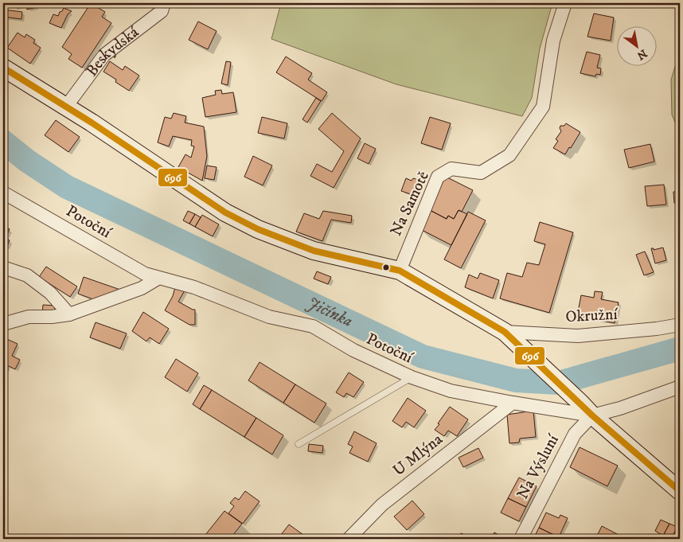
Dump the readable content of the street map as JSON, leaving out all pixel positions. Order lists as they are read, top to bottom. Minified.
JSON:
{"streets":{"street":["Beskydská","Na Samotě","Potoční","Okružní","U Mlýna","Na Výsluní"]},"crossings":[["Potoční","U Mlýna"],["Potoční","Na Výsluní"]],"water":["Jičínka"],"lines":["transit line 696"],"north":"bottom right"}
